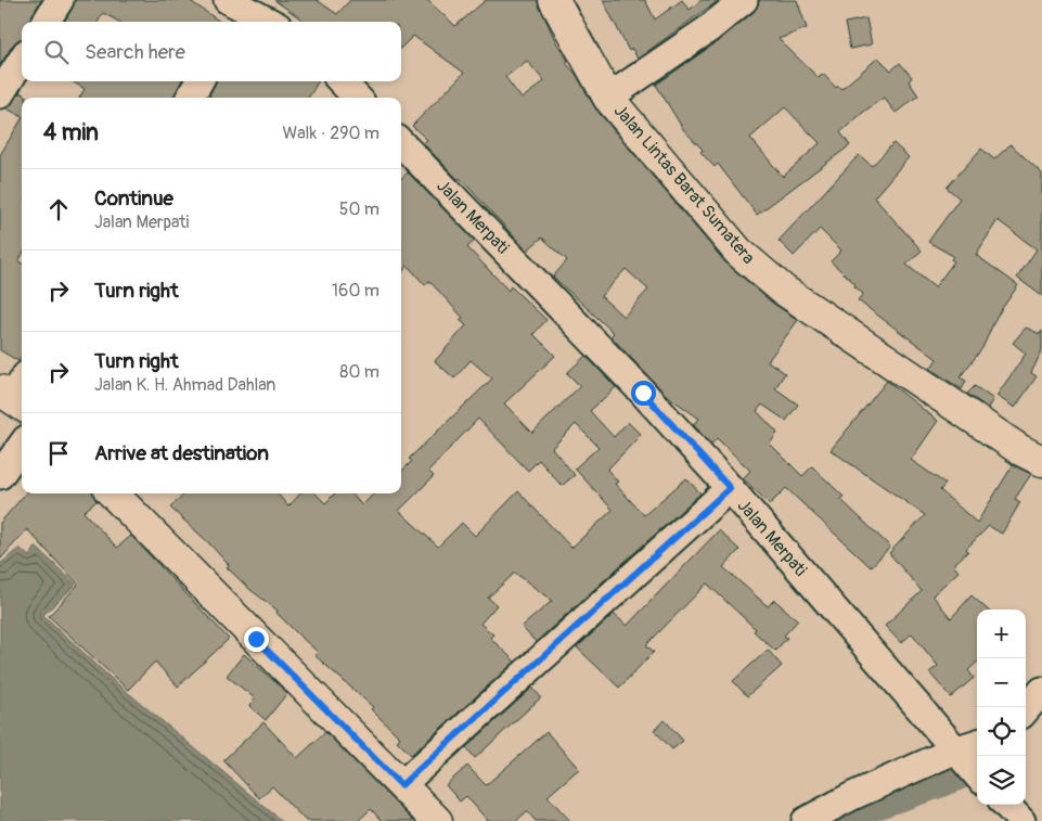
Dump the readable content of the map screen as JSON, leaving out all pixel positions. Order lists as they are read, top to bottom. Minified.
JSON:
{"streets":{"main road":["Jalan Lintas Barat Sumatera"],"street":["Jalan Merpati"]},"page":{"search":"Search here","heading":["4 min","Walk · 290 m"],"list":[["Continue","Jalan Merpati","50 m"],["Turn right","160 m"],["Turn right","Jalan K. H. Ahmad Dahlan","80 m"],"Arrive at destination"],"map_buttons":["+","−"]}}
